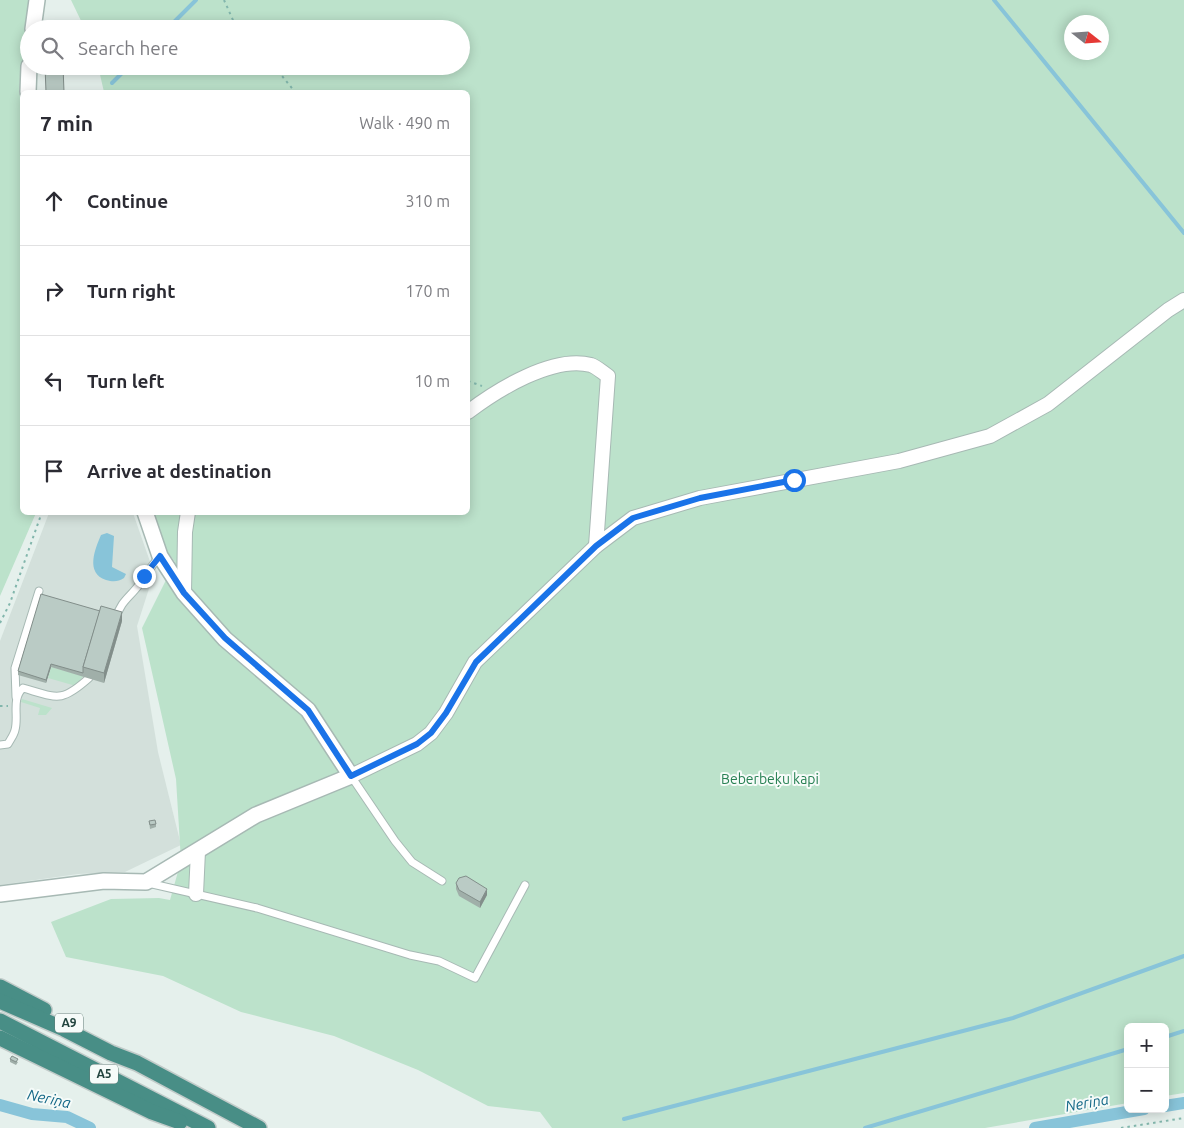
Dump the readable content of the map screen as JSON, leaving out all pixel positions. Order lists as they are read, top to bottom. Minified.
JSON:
{"streets":{"highway":["A9","A5"]},"crossings":[["A9","A5"]],"water":["Neriņa"],"parks":["Beberbeķu kapi"],"north":"right","page":{"search":"Search here","heading":["7 min","Walk · 490 m"],"list":[["Continue","310 m"],["Turn right","170 m"],["Turn left","10 m"],"Arrive at destination"],"map_buttons":["+","−"]}}
